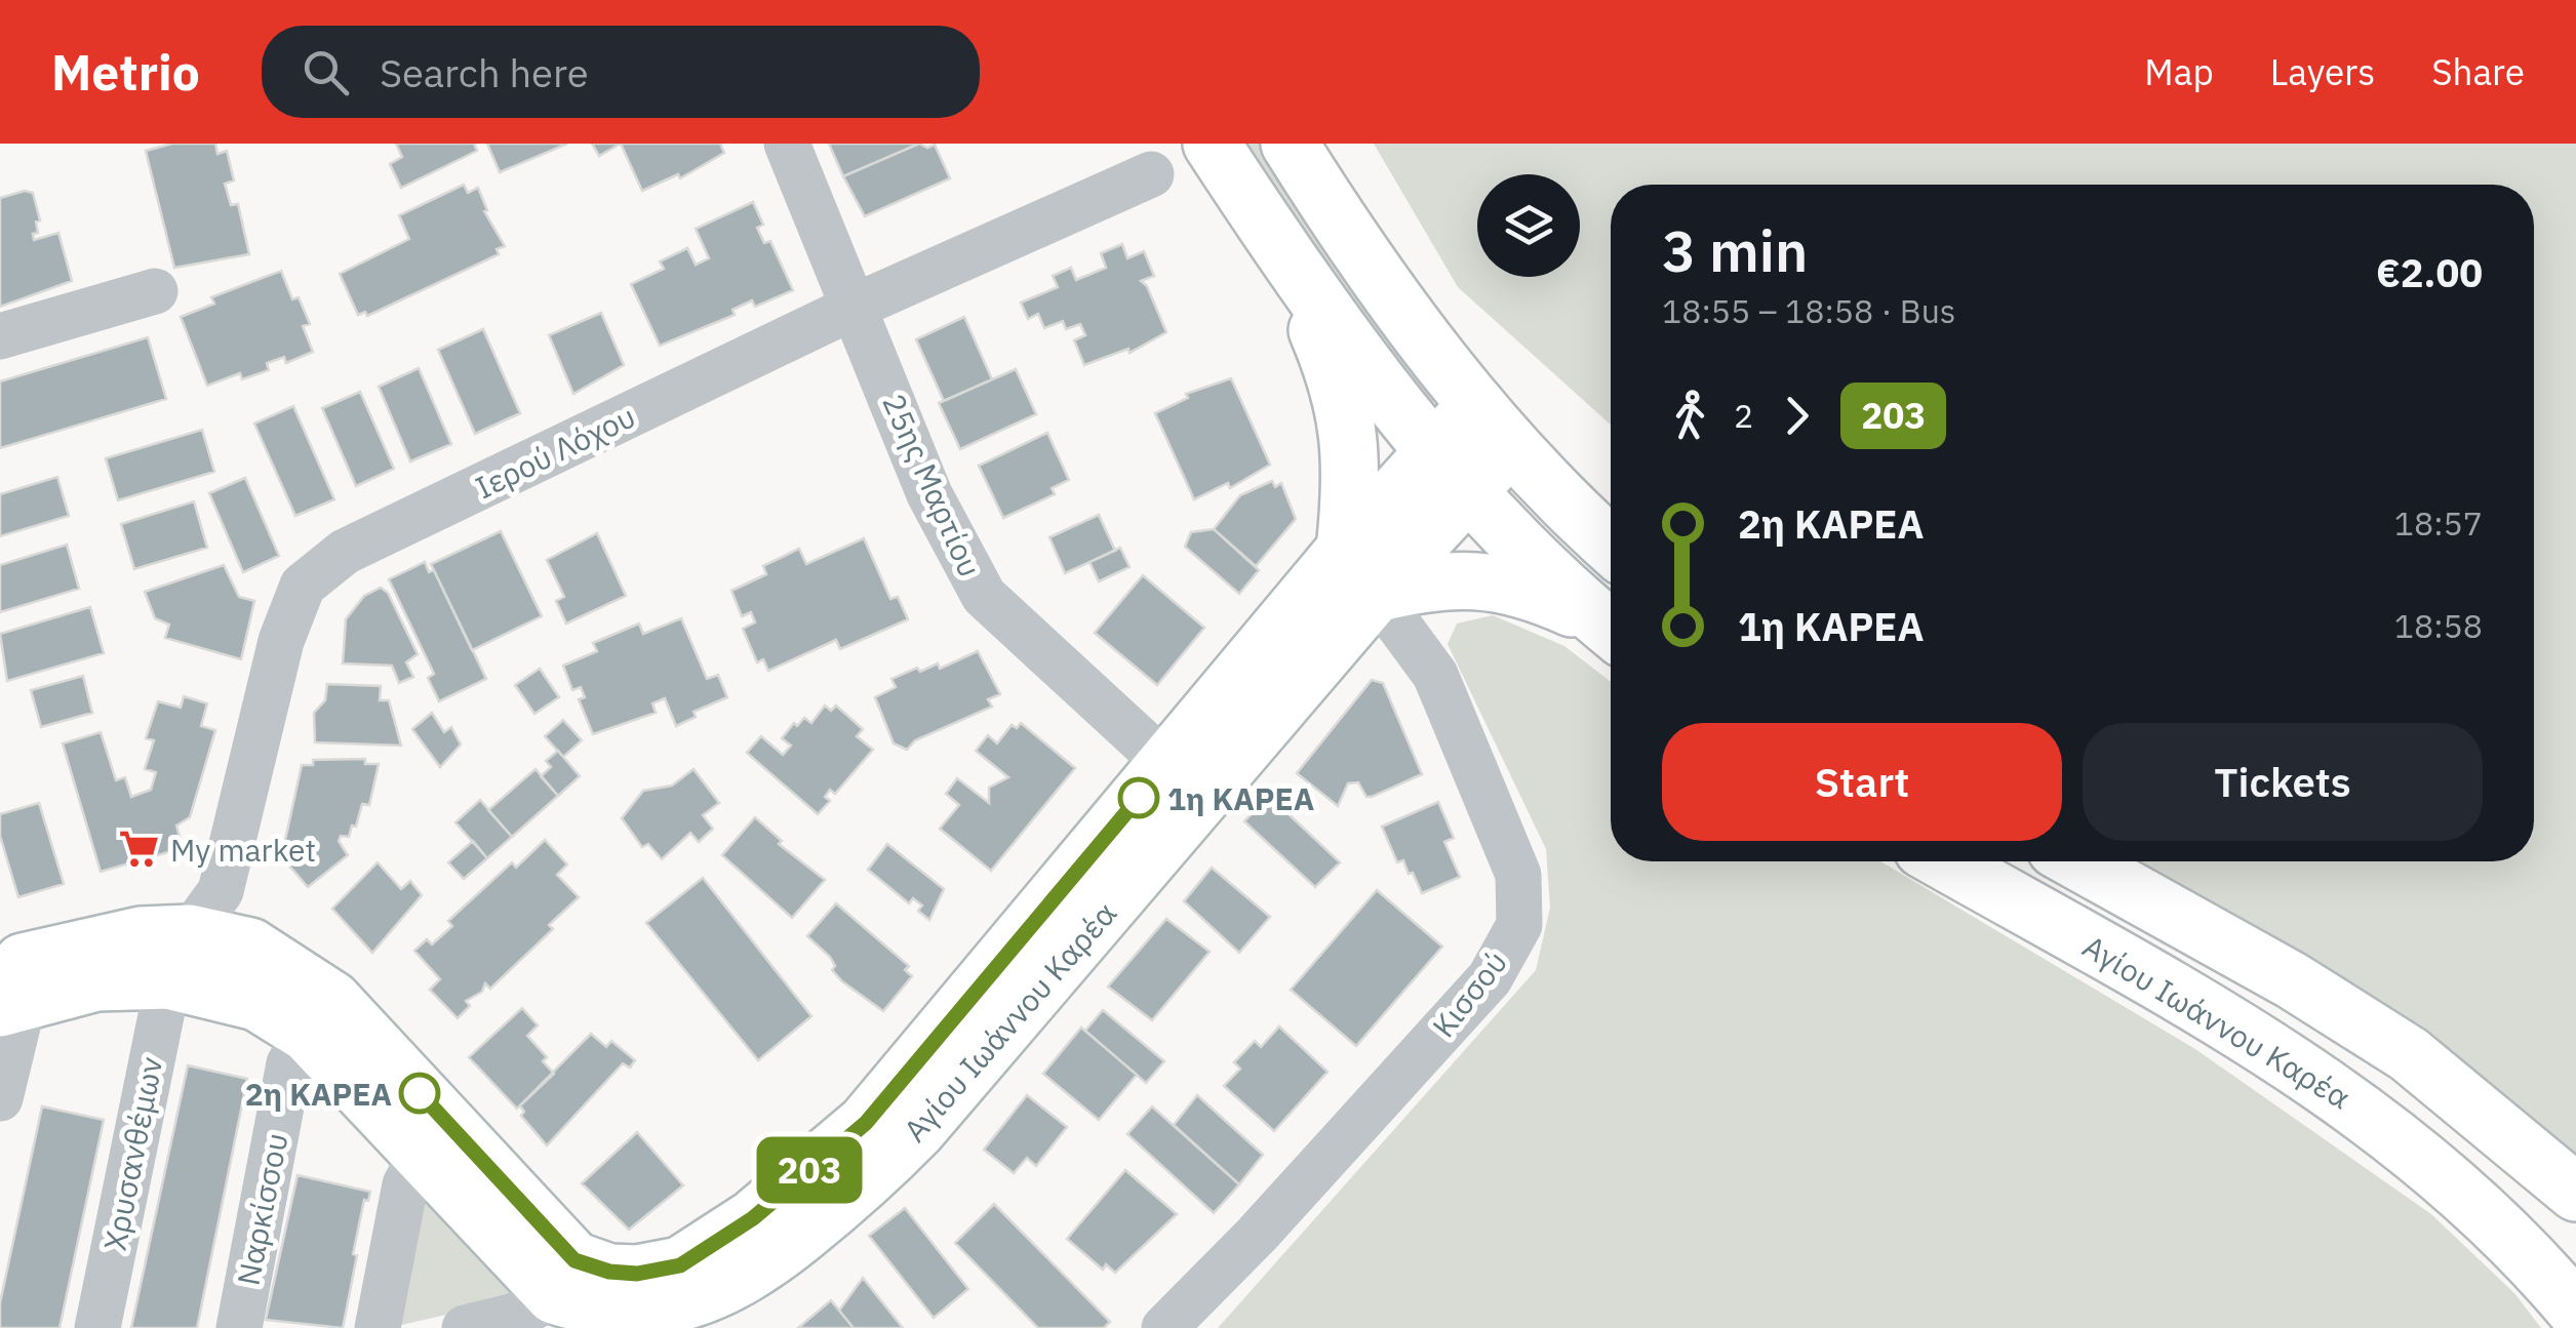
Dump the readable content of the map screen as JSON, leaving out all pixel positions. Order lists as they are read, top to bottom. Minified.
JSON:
{"streets":{"street":["Ιερού Λόχου","25ης Μαρτίου","Κισσού","Αγίου Ιωάννου Καρέα","Χρυσανθέμων","Ναρκίσσου"]},"crossings":[["Ιερού Λόχου","25ης Μαρτίου"],["Ιερού Λόχου","Αγίου Ιωάννου Καρέα"],["Ιερού Λόχου","Χρυσανθέμων"],["25ης Μαρτίου","Αγίου Ιωάννου Καρέα"],["Κισσού","Αγίου Ιωάννου Καρέα"],["Αγίου Ιωάννου Καρέα","Χρυσανθέμων"],["Αγίου Ιωάννου Καρέα","Ναρκίσσου"]],"places":{"other":["1η ΚΑΡΕΑ","2η ΚΑΡΕΑ"],"supermarket":["My market"]},"lines":["bus line 203"],"page":{"header":"Metrio","search":"Search here","nav":["Map","Layers","Share"],"on_map":"203","heading":["3 min","18:55 – 18:58 · Bus","€2.00"],"legs":["2","203"],"list":[{"name":"2η ΚΑΡΕΑ","value":"18:57"},{"name":"1η ΚΑΡΕΑ","value":"18:58"}],"buttons":["Start","Tickets"]}}
